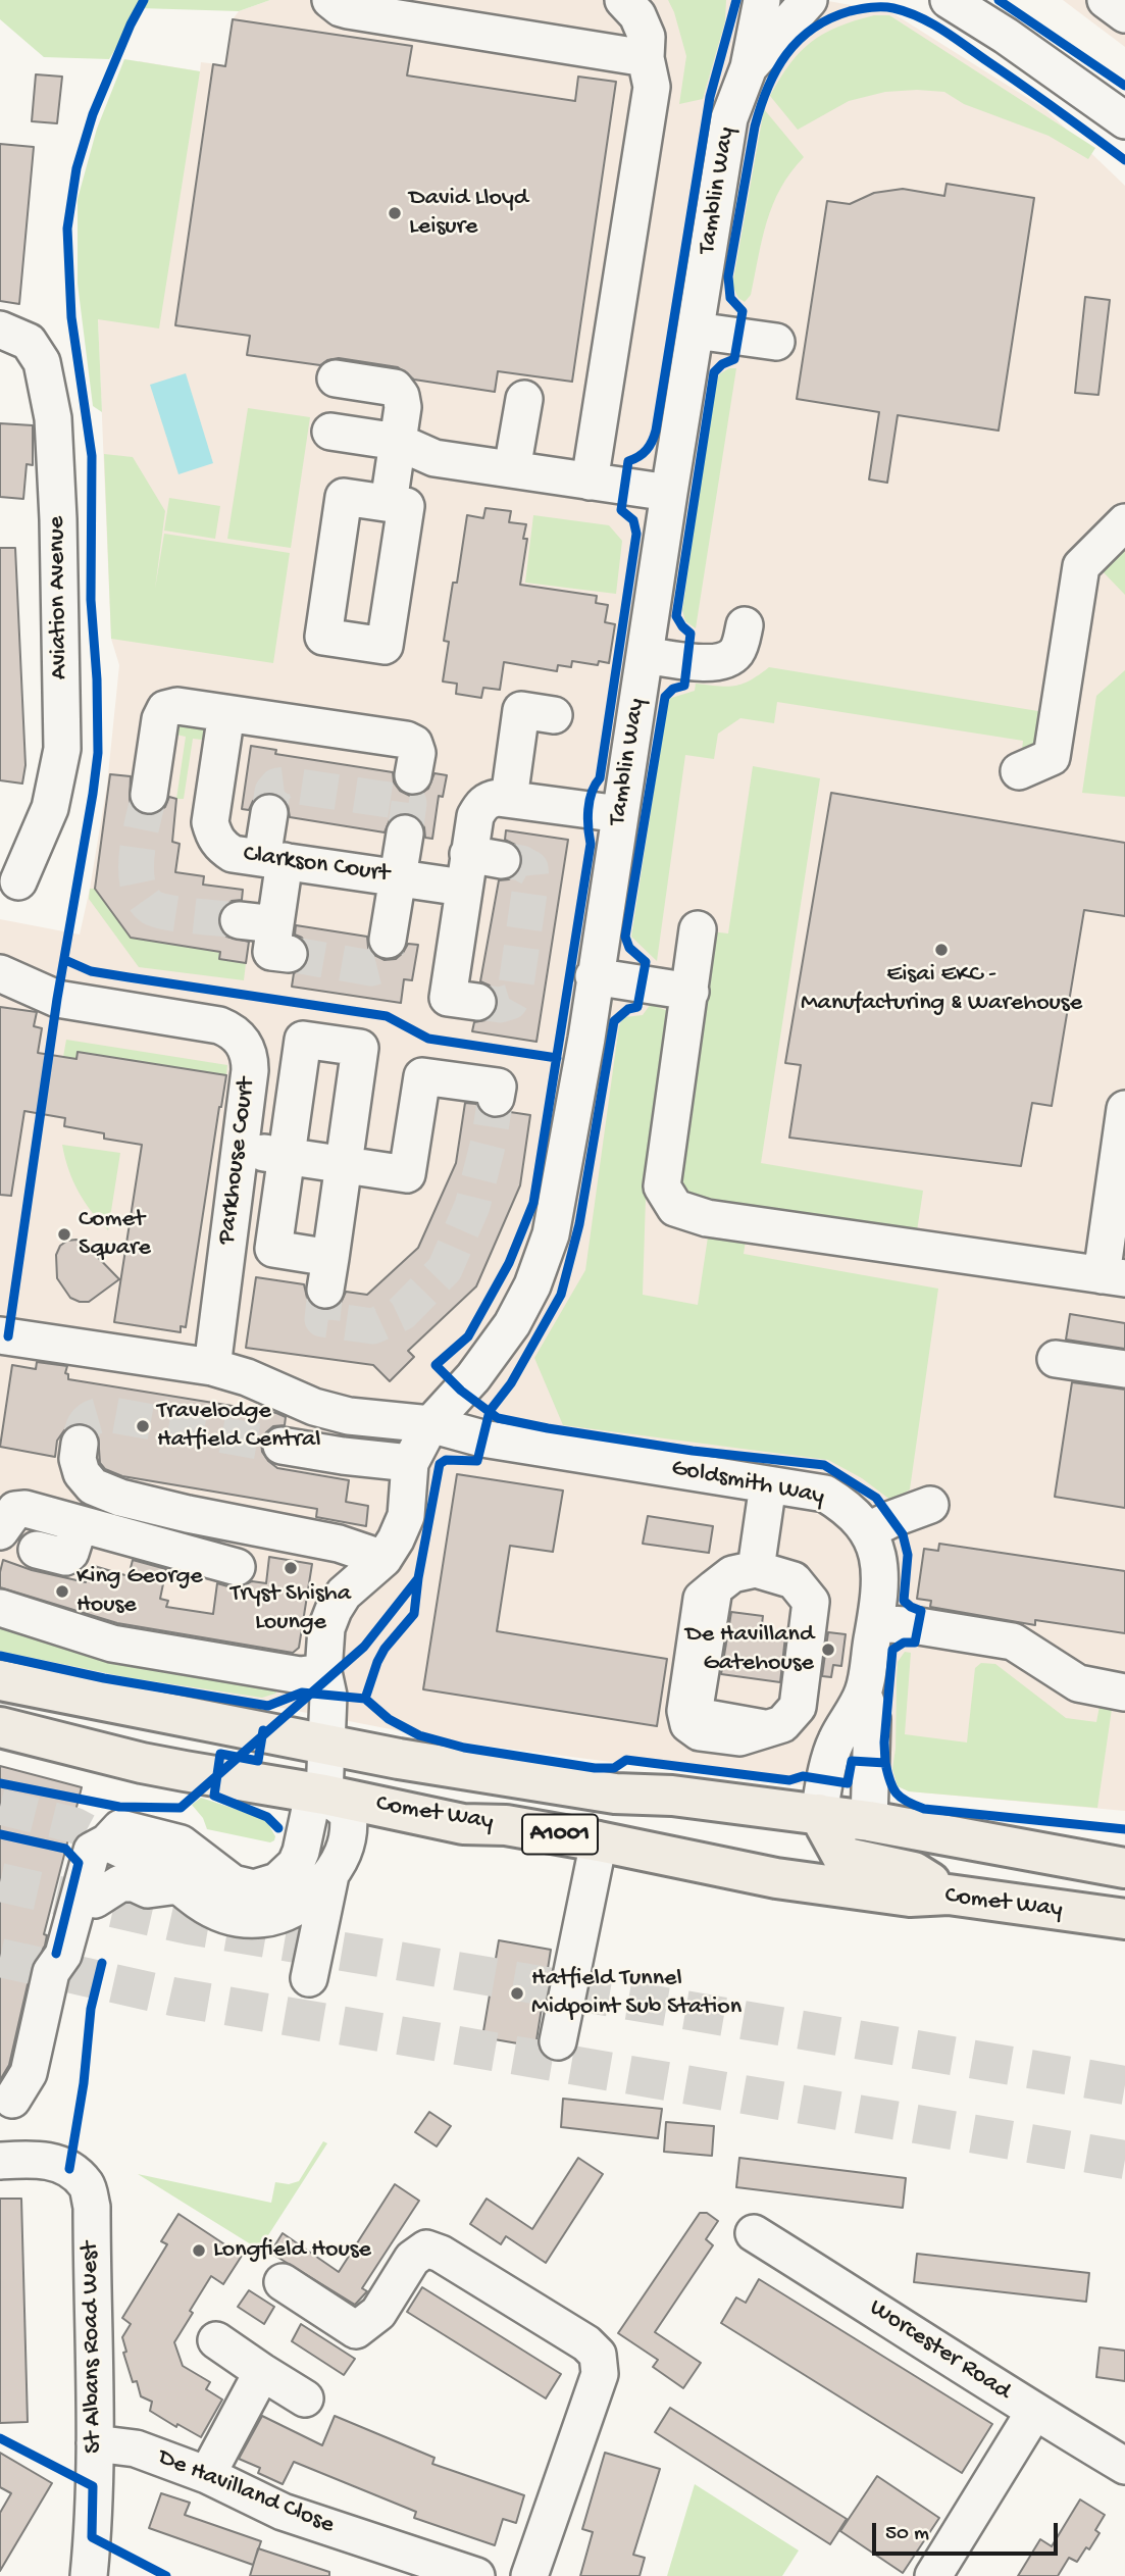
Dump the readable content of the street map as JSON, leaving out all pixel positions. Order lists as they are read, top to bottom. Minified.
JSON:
{"streets":{"main road":["Comet Way","A1001"],"street":["Tamblin Way","Aviation Avenue","Clarkson Court","Parkhouse Court","Goldsmith Way","St Albans Road West","Worcester Road","De Havilland Close"]},"crossings":[["Tamblin Way","Goldsmith Way"],["Parkhouse Court","Goldsmith Way"],["Goldsmith Way","Comet Way"],["Comet Way","A1001"],["St Albans Road West","De Havilland Close"]],"places":["David Lloyd Leisure","Eisai EKC - Manufacturing & Warehouse","Comet Square","Travelodge Hatfield Central","Tryst Shisha Lounge","King George House","De Havilland Gatehouse","Hatfield Tunnel Midpoint Sub Station","Longfield House"],"scale_bar":"50 m"}
